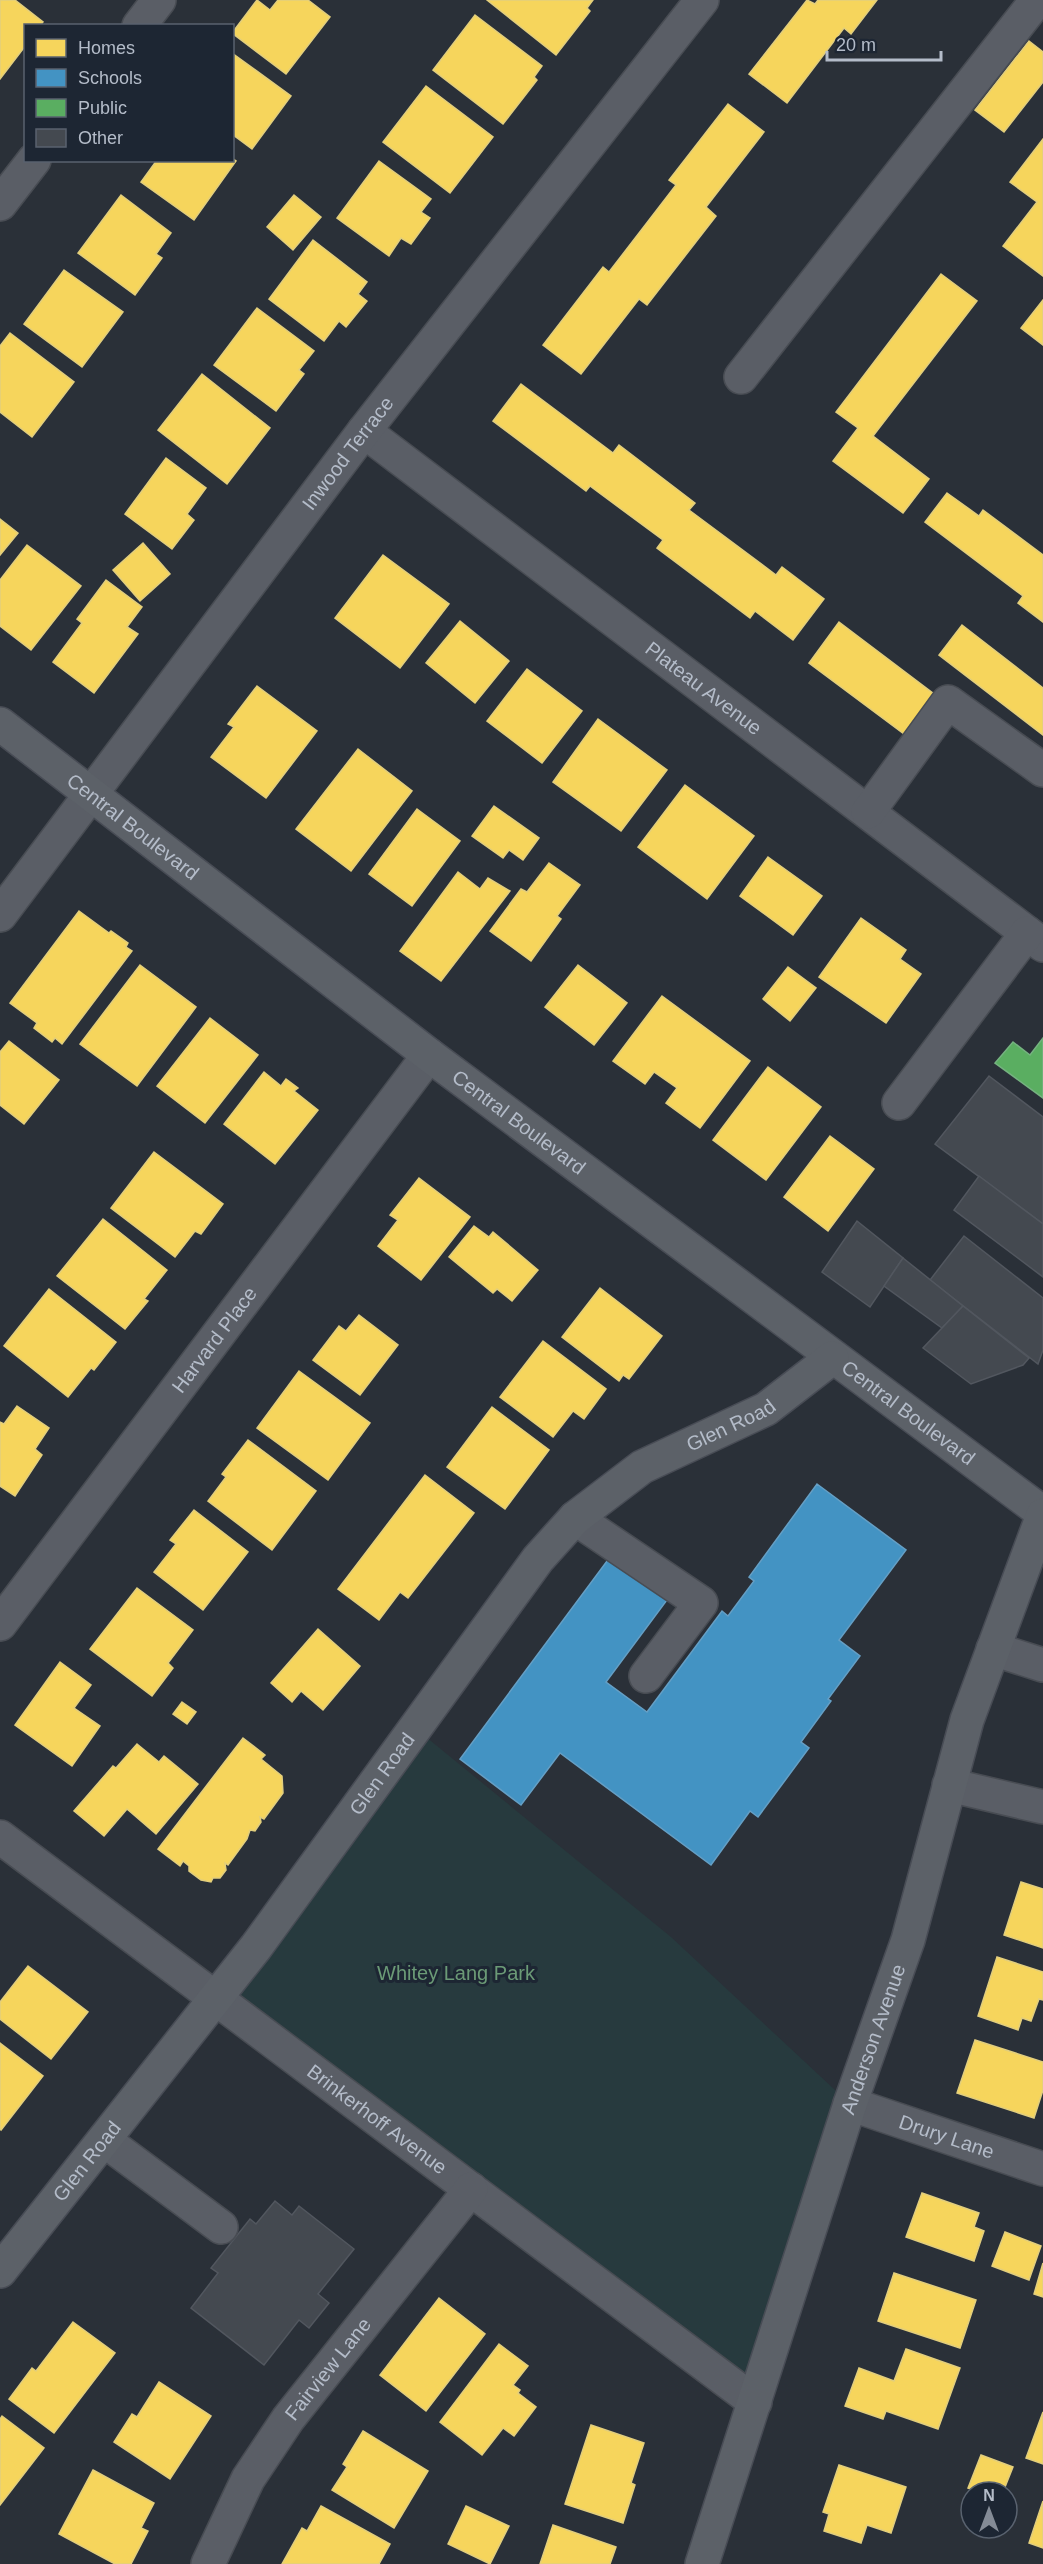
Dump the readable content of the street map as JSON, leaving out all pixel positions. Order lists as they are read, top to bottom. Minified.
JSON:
{"streets":{"main road":["Central Boulevard","Glen Road","Anderson Avenue"],"street":["Inwood Terrace","Plateau Avenue","Harvard Place","Brinkerhoff Avenue","Drury Lane","Fairview Lane"]},"crossings":[["Inwood Terrace","Plateau Avenue"],["Inwood Terrace","Central Boulevard"],["Central Boulevard","Harvard Place"],["Central Boulevard","Glen Road"],["Central Boulevard","Anderson Avenue"],["Glen Road","Brinkerhoff Avenue"],["Anderson Avenue","Brinkerhoff Avenue"],["Anderson Avenue","Drury Lane"],["Brinkerhoff Avenue","Fairview Lane"]],"parks":["Whitey Lang Park"],"legend":["Homes","Schools","Public","Other"],"scale_bar":"20 m","north":"top"}
